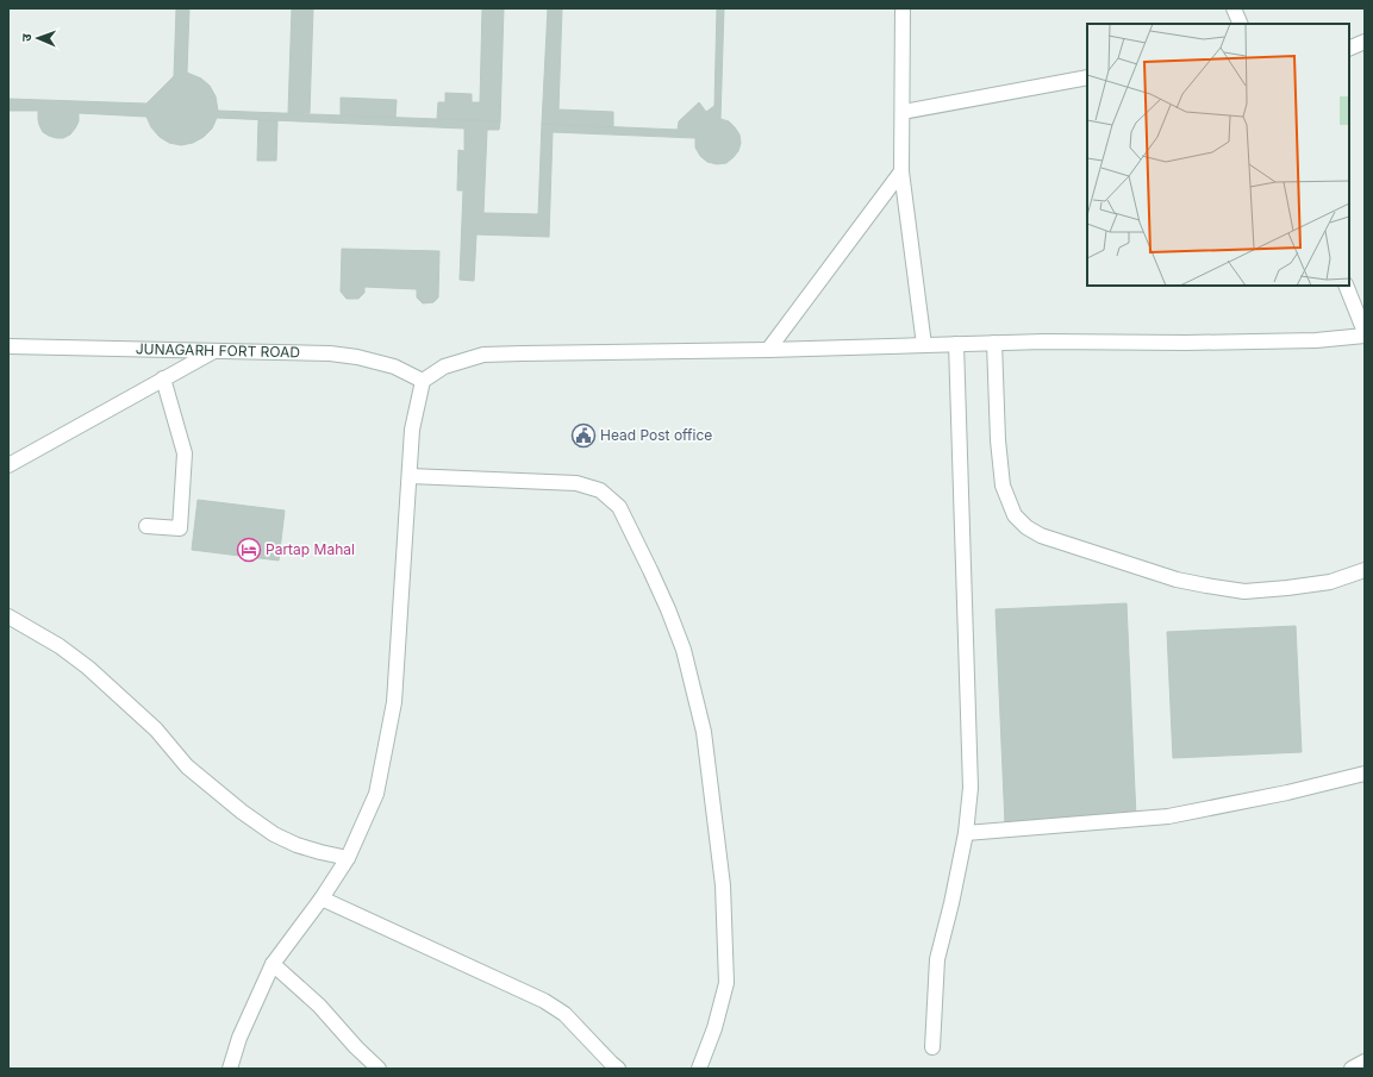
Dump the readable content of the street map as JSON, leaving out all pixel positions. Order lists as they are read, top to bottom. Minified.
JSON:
{"streets":{"street":["JUNAGARH FORT ROAD"]},"places":{"public building":["Head Post office"],"hotel":["Partap Mahal"]},"north":"left"}
